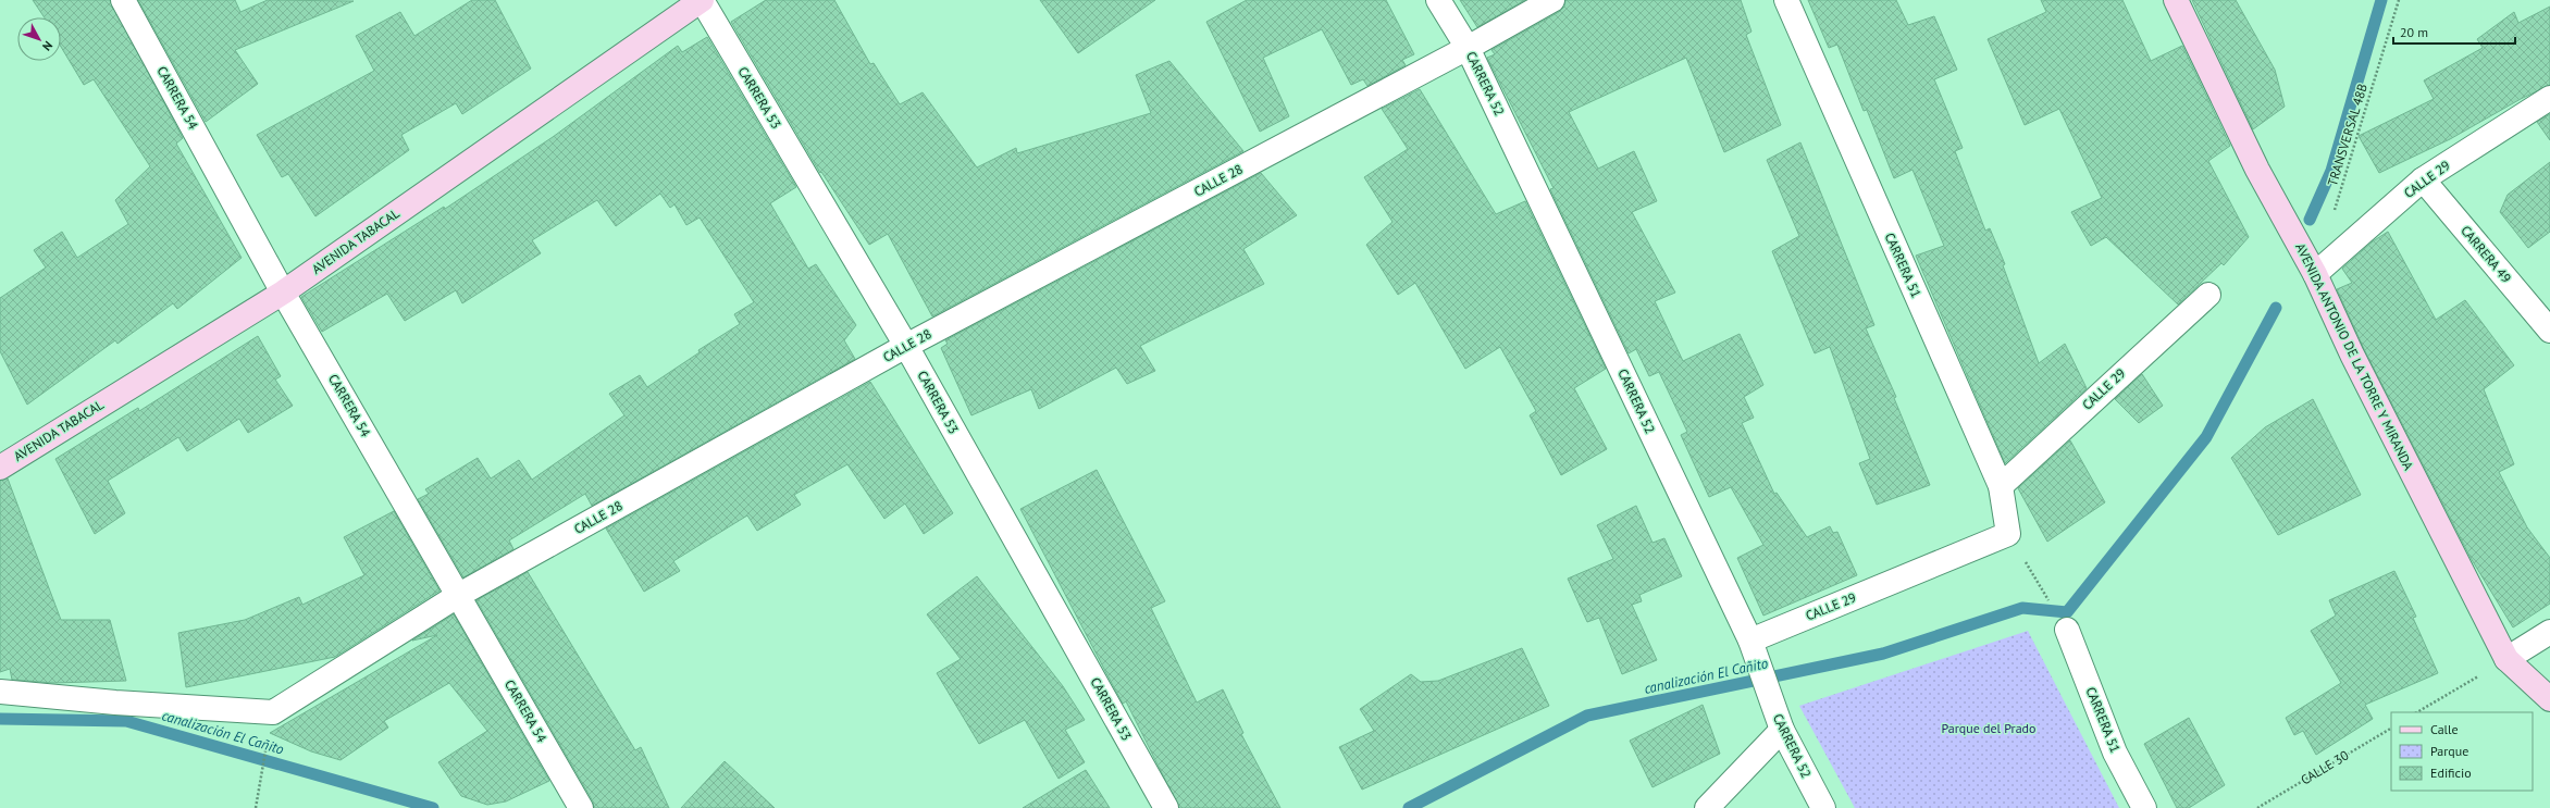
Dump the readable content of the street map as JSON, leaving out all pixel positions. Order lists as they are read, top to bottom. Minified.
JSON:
{"streets":{"street":["CARRERA 52","CARRERA 54","CARRERA 53","CALLE 29","CALLE 28","AVENIDA TABACAL","CARRERA 49","CARRERA 51","AVENIDA ANTONIO DE LA TORRE Y MIRANDA"],"path":["TRANSVERSAL 48B","CALLE 30"]},"crossings":[["CARRERA 52","CALLE 29"],["CARRERA 52","CALLE 28"],["CARRERA 54","CALLE 28"],["CARRERA 54","AVENIDA TABACAL"],["CARRERA 53","CALLE 28"],["CARRERA 53","AVENIDA TABACAL"],["CALLE 29","CARRERA 49"],["CALLE 29","CARRERA 51"],["CALLE 29","AVENIDA ANTONIO DE LA TORRE Y MIRANDA"]],"water":["canalización El Cañito"],"parks":["Parque del Prado"],"legend":["Calle","Parque","Edificio"],"scale_bar":"20 m","north":"bottom right"}
